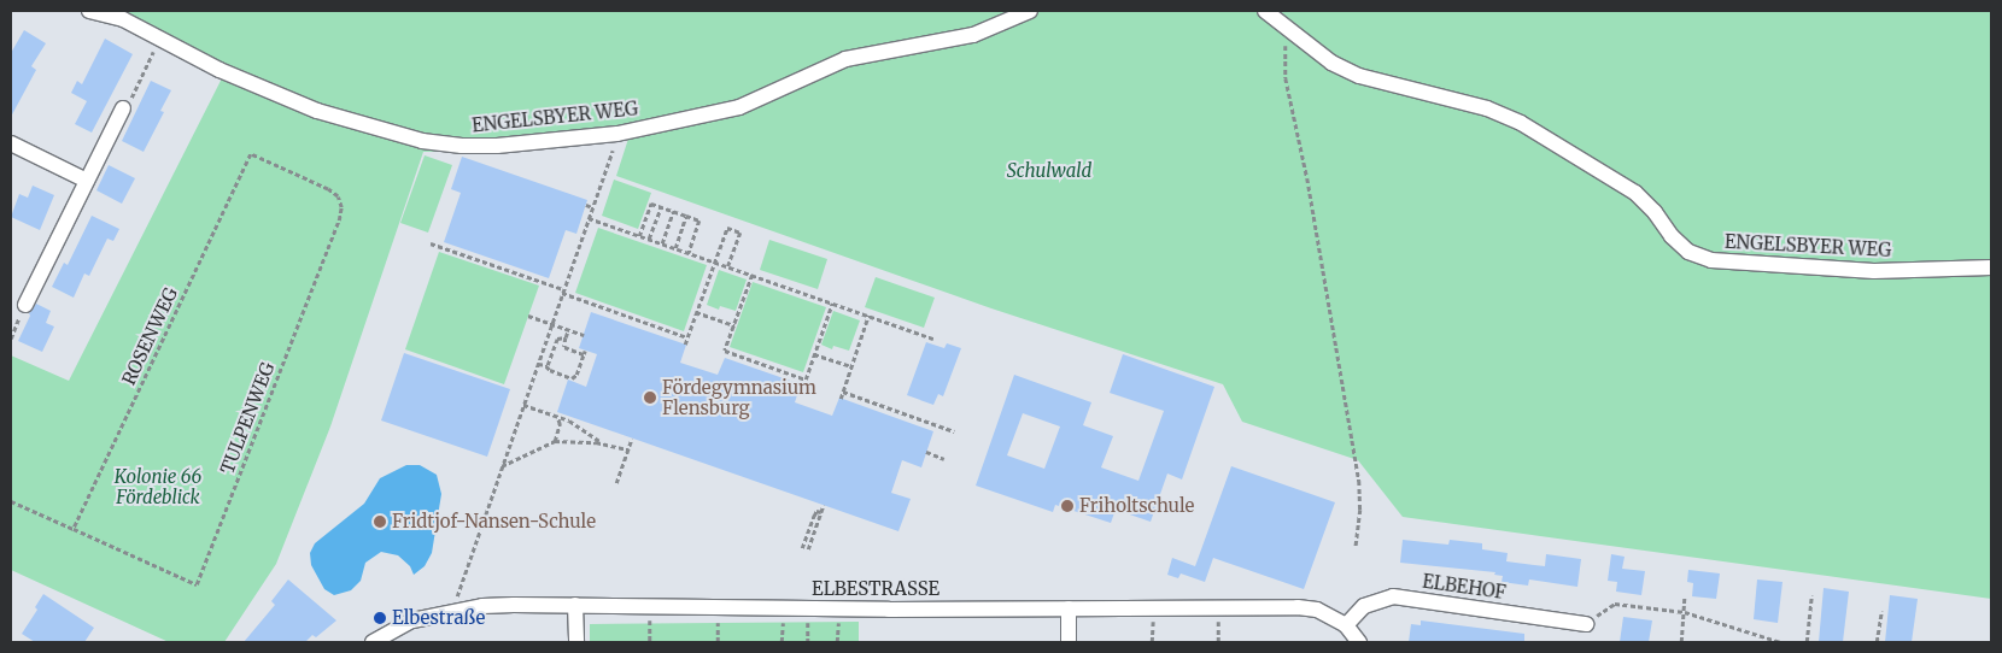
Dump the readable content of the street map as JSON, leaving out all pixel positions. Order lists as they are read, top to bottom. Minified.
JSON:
{"streets":{"street":["ENGELSBYER WEG","ELBEHOF","ELBESTRASSE"],"path":["ROSENWEG","TULPENWEG"]},"crossings":[["ROSENWEG","TULPENWEG"],["ELBEHOF","ELBESTRASSE"]],"parks":["Schulwald","Kolonie 66 Fördeblick"],"places":["Fördegymnasium Flensburg","Friholtschule","Fridtjof-Nansen-Schule","Elbestraße"]}
